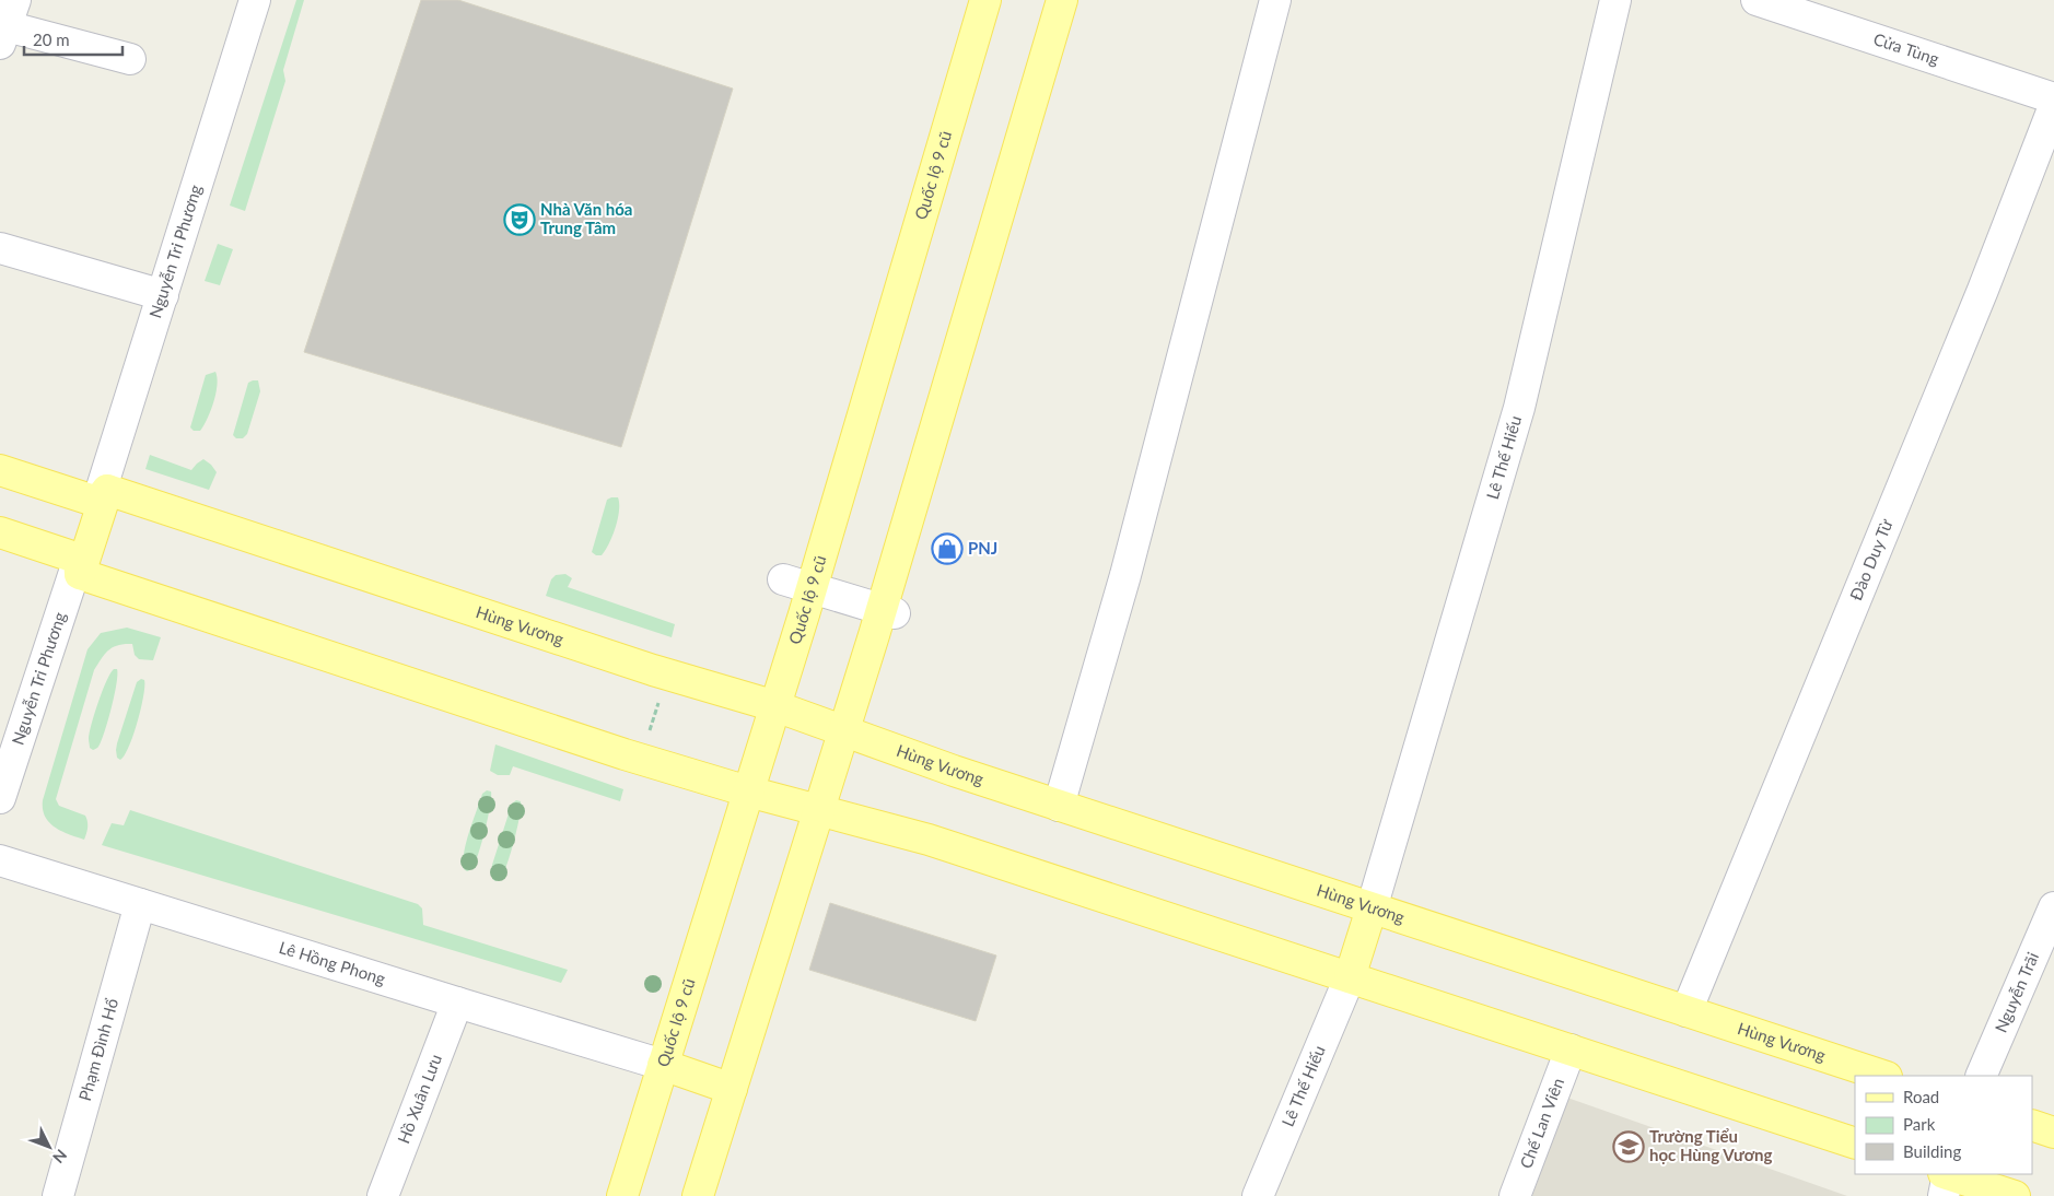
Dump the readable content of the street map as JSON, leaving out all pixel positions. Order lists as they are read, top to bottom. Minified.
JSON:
{"streets":{"main road":["Quốc lộ 9 cũ","Hùng Vương"],"street":["Cửa Tùng","Nguyễn Tri Phương","Lê Thế Hiếu","Đào Duy Từ","Lê Hồng Phong","Nguyễn Trãi","Phạm Đình Hổ","Hồ Xuân Lưu","Chế Lan Viên"]},"crossings":[["Quốc lộ 9 cũ","Hùng Vương"],["Quốc lộ 9 cũ","Lê Hồng Phong"],["Nguyễn Tri Phương","Hùng Vương"],["Lê Thế Hiếu","Hùng Vương"],["Đào Duy Từ","Hùng Vương"],["Lê Hồng Phong","Phạm Đình Hổ"],["Lê Hồng Phong","Hồ Xuân Lưu"]],"places":{"theatre":["Nhà Văn hóa Trung Tâm"],"shop":["PNJ"],"school or university":["Trường Tiểu học Hùng Vương"]},"legend":["Road","Park","Building"],"scale_bar":"20 m","north":"bottom right"}
